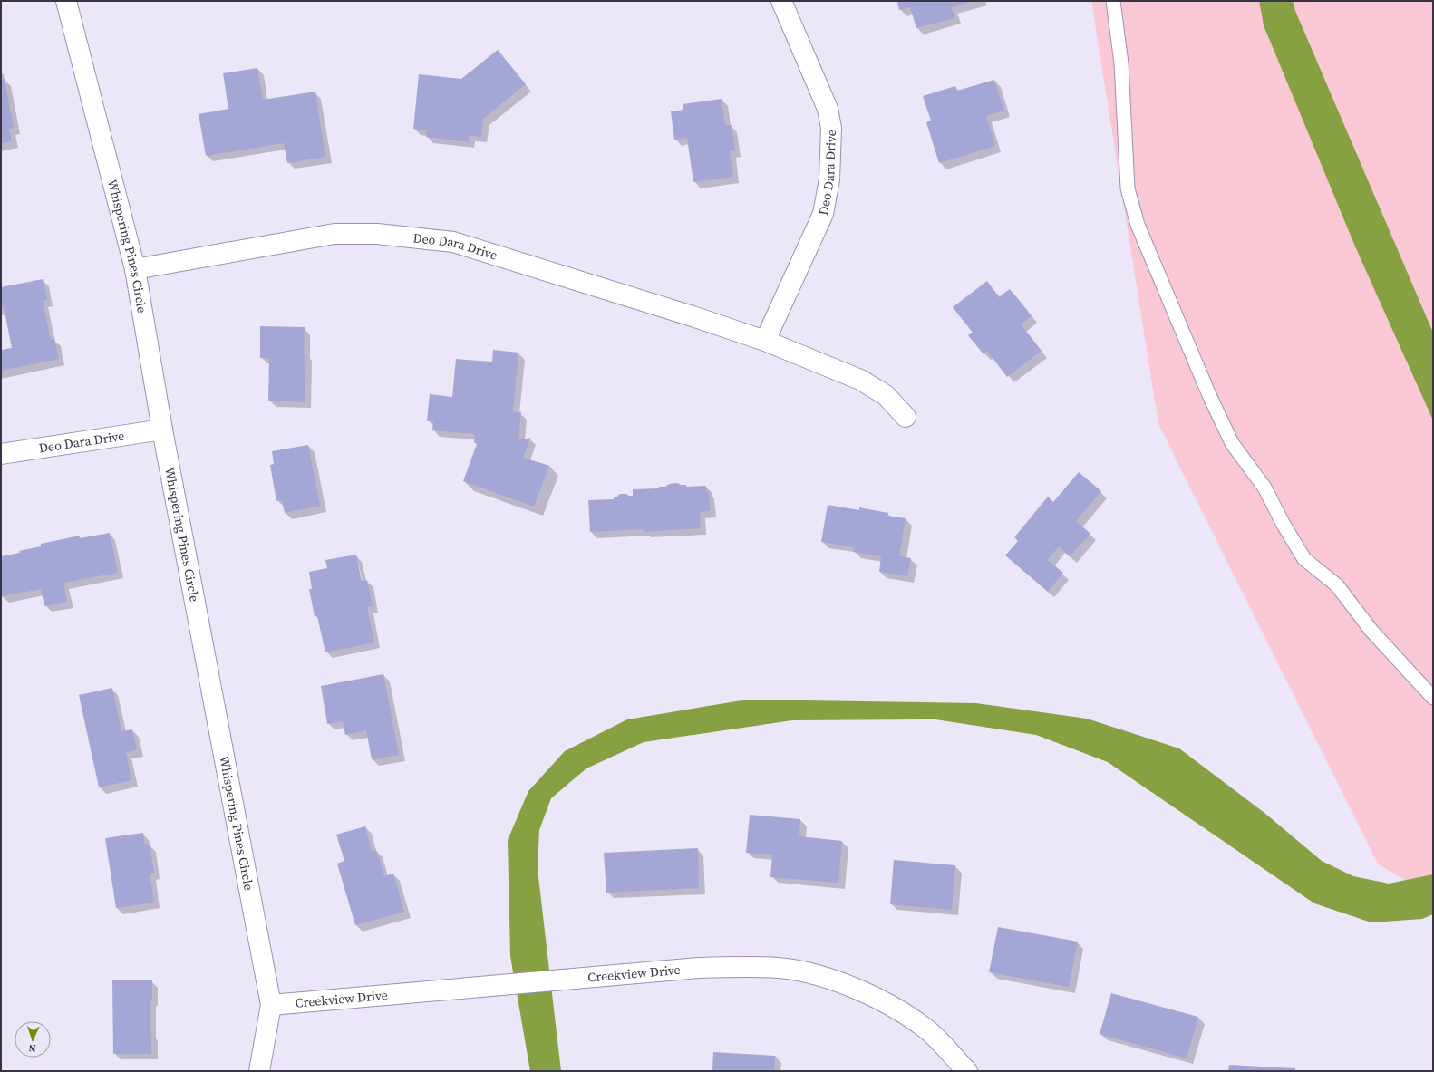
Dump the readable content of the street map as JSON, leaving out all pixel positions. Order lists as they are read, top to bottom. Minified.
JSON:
{"streets":{"street":["Deo Dara Drive","Whispering Pines Circle","Creekview Drive"]},"crossings":[["Deo Dara Drive","Whispering Pines Circle"],["Whispering Pines Circle","Creekview Drive"]],"north":"bottom"}
